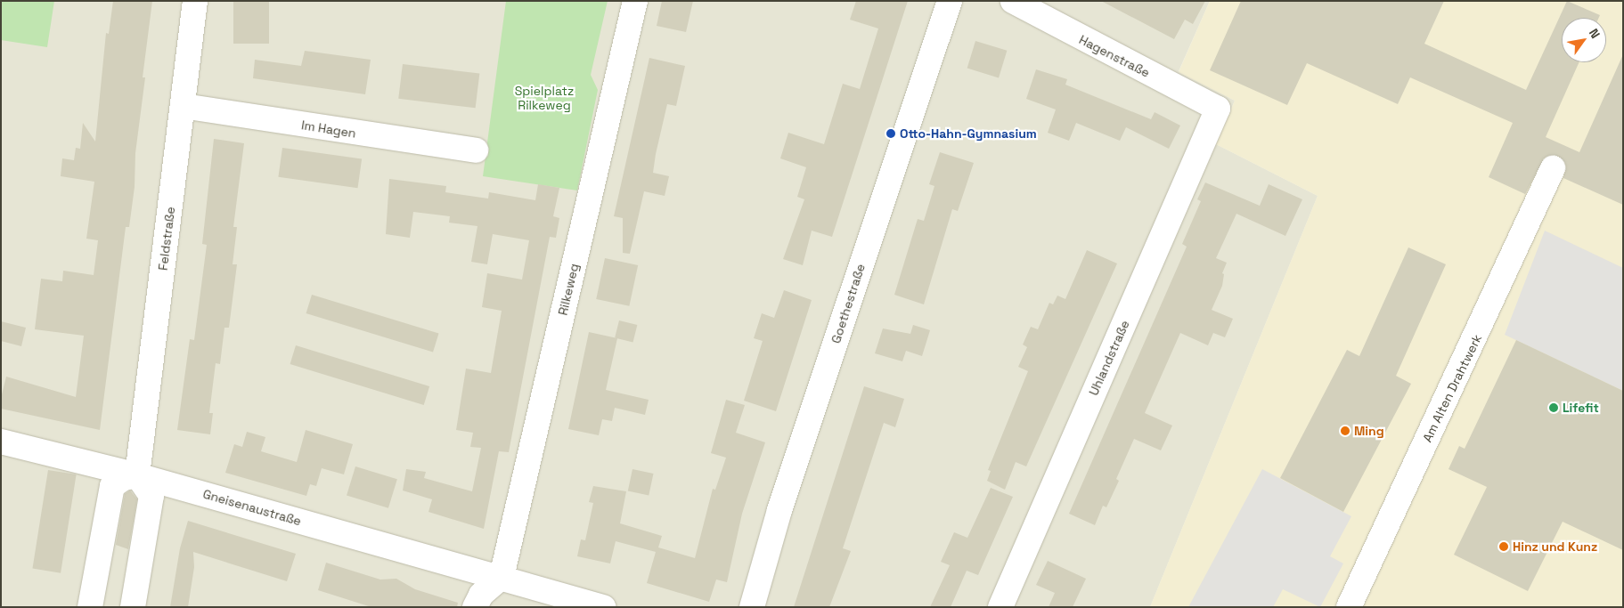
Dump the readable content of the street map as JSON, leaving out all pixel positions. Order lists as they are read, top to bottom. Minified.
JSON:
{"streets":{"street":["Hagenstraße","Im Hagen","Feldstraße","Rilkeweg","Goethestraße","Uhlandstraße","Am Alten Drahtwerk","Gneisenaustraße"]},"crossings":[["Hagenstraße","Uhlandstraße"],["Im Hagen","Feldstraße"],["Feldstraße","Gneisenaustraße"],["Rilkeweg","Gneisenaustraße"]],"parks":["Spielplatz Rilkeweg"],"places":["Otto-Hahn-Gymnasium","Lifefit","Ming","Hinz und Kunz"],"north":"top right"}
